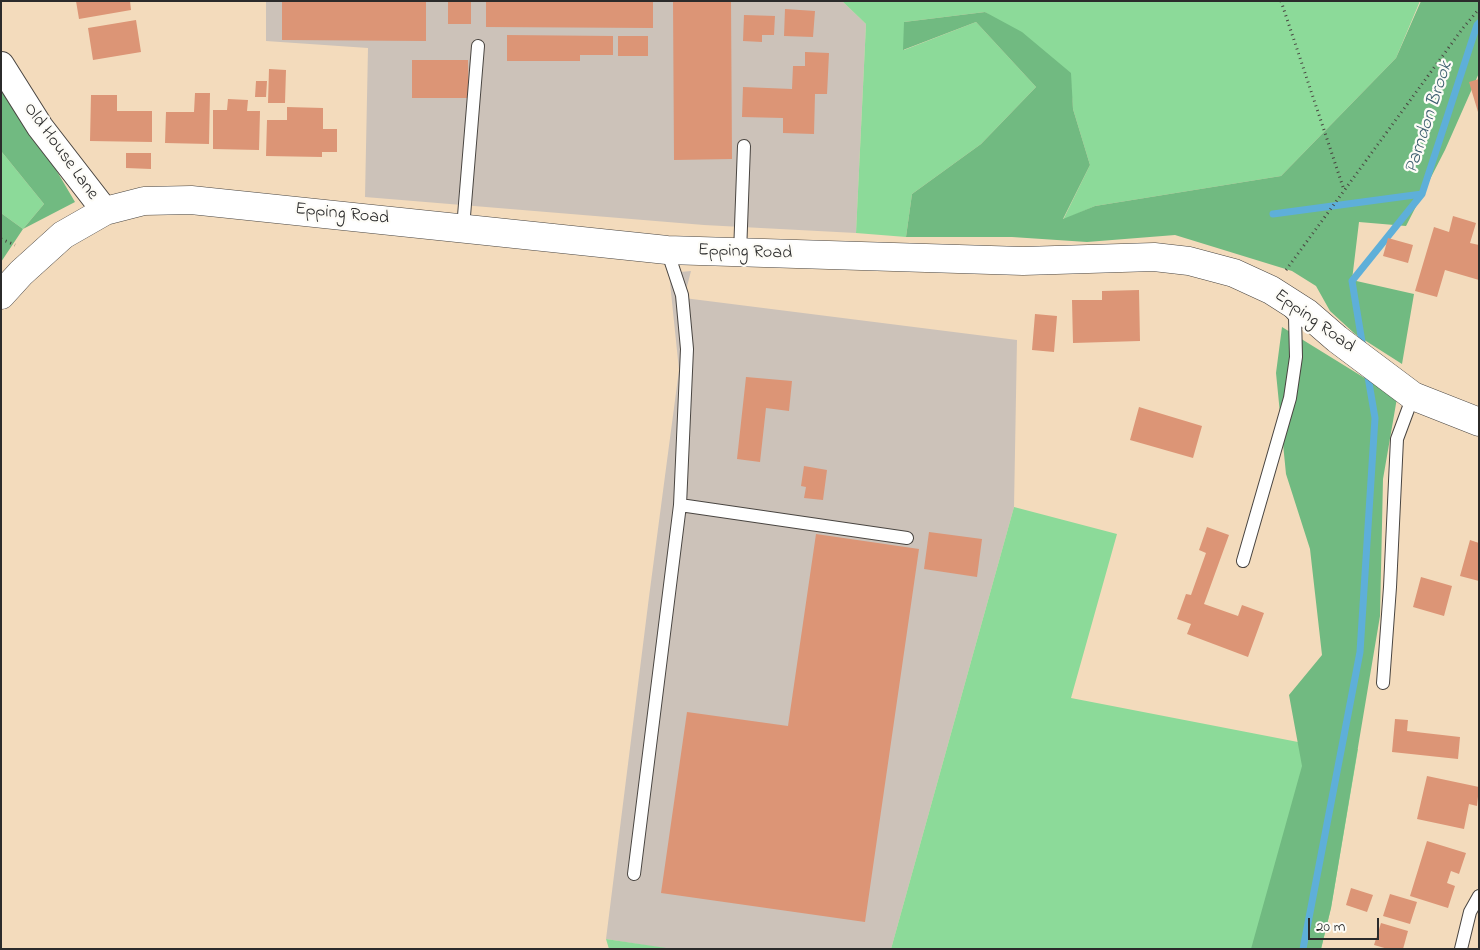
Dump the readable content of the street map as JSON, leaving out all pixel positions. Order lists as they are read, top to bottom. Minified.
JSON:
{"streets":{"main road":["Epping Road"],"street":["Old House Lane"]},"crossings":[["Old House Lane","Epping Road"]],"water":["Parndon Brook"],"scale_bar":"20 m"}
